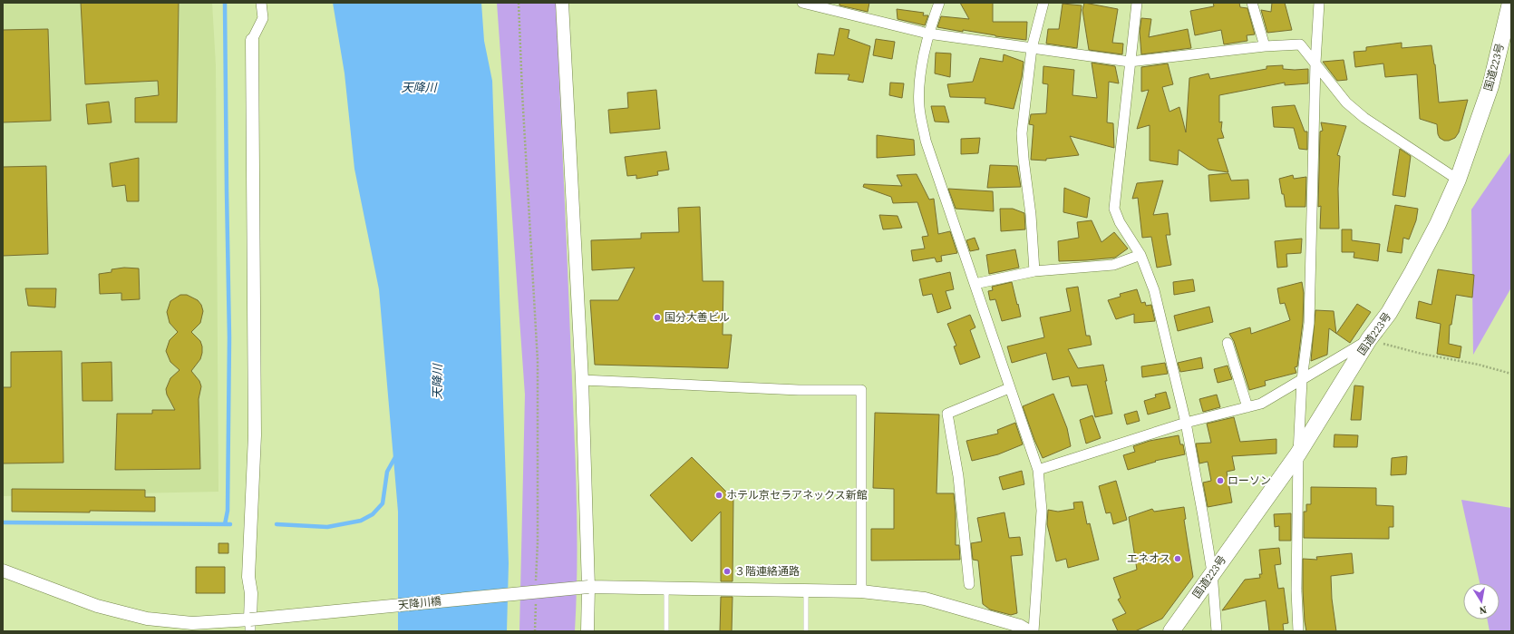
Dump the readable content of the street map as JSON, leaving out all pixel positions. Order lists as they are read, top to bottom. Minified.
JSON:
{"streets":{"highway":["国道223号"],"street":["天降川橋"]},"water":["天降川"],"places":["国分大善ビル","ローソン","ホテル京セラアネックス新館","エネオス","３階連絡通路"],"north":"bottom"}
